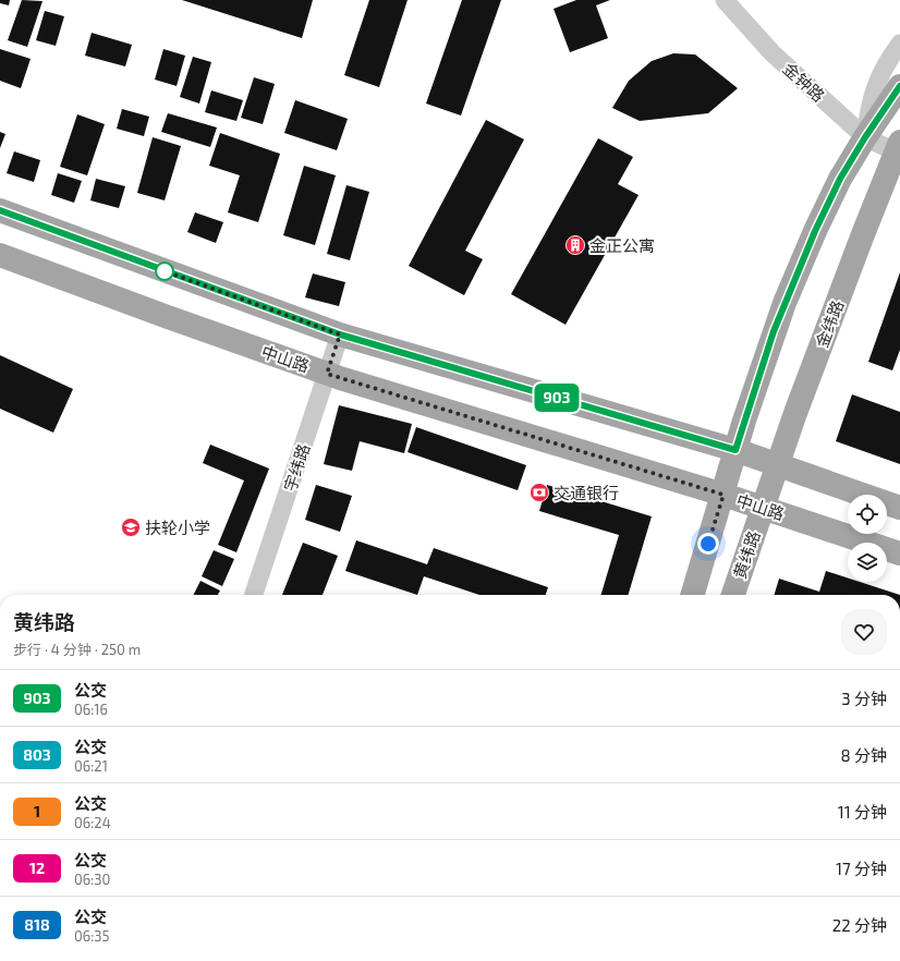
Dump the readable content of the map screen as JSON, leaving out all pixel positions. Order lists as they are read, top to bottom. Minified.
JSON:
{"streets":{"main road":["金纬路","中山路","黄纬路"],"street":["金钟路","宇纬路"]},"crossings":[["金钟路","金纬路"],["金纬路","中山路"],["金纬路","黄纬路"],["中山路","宇纬路"],["中山路","黄纬路"]],"places":{"building":["金正公寓"],"bank":["交通银行"],"school or university":["扶轮小学"]},"lines":["bus line 903"],"page":{"on_map":"903","heading":["黄纬路","步行 · 4 分钟 · 250 m"],"list":[{"mark":"903","name":"公交","note":"06:16","value":"3 分钟"},{"mark":"803","name":"公交","note":"06:21","value":"8 分钟"},{"mark":"1","name":"公交","note":"06:24","value":"11 分钟"},{"mark":"12","name":"公交","note":"06:30","value":"17 分钟"},{"mark":"818","name":"公交","note":"06:35","value":"22 分钟"}]}}
